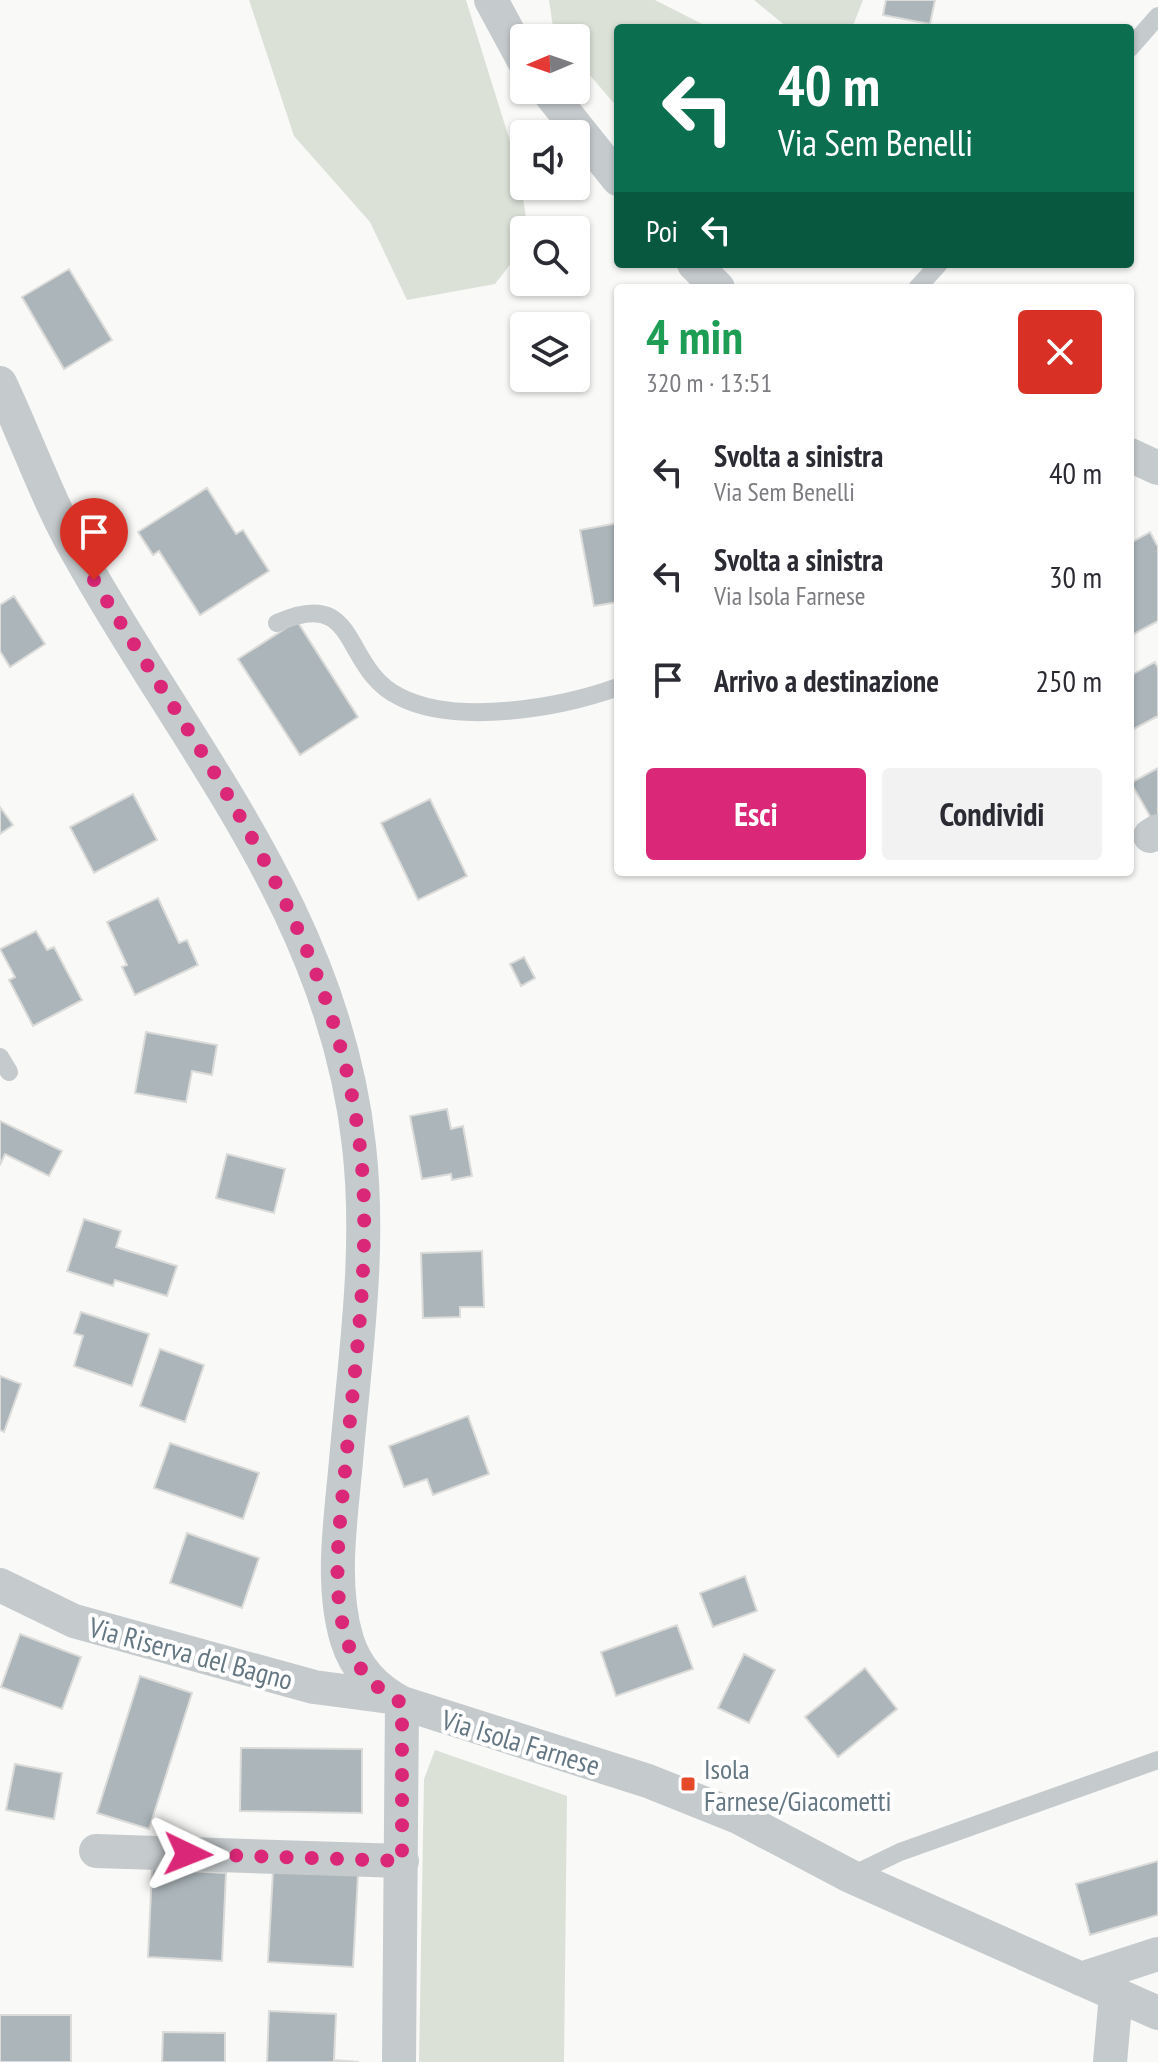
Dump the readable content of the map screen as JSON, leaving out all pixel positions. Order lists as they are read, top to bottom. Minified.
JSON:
{"streets":{"street":["Via Riserva del Bagno","Via Isola Farnese"]},"crossings":[["Via Riserva del Bagno","Via Isola Farnese"]],"places":{"transit":["Isola Farnese/Giacometti"]},"north":"left","page":{"turn":["40 m","Via Sem Benelli"],"then":"Poi","heading":["4 min","320 m · 13:51"],"list":[{"name":"Svolta a sinistra","note":"Via Sem Benelli","value":"40 m"},{"name":"Svolta a sinistra","note":"Via Isola Farnese","value":"30 m"},{"name":"Arrivo a destinazione","value":"250 m"}],"buttons":["Esci","Condividi"]}}
